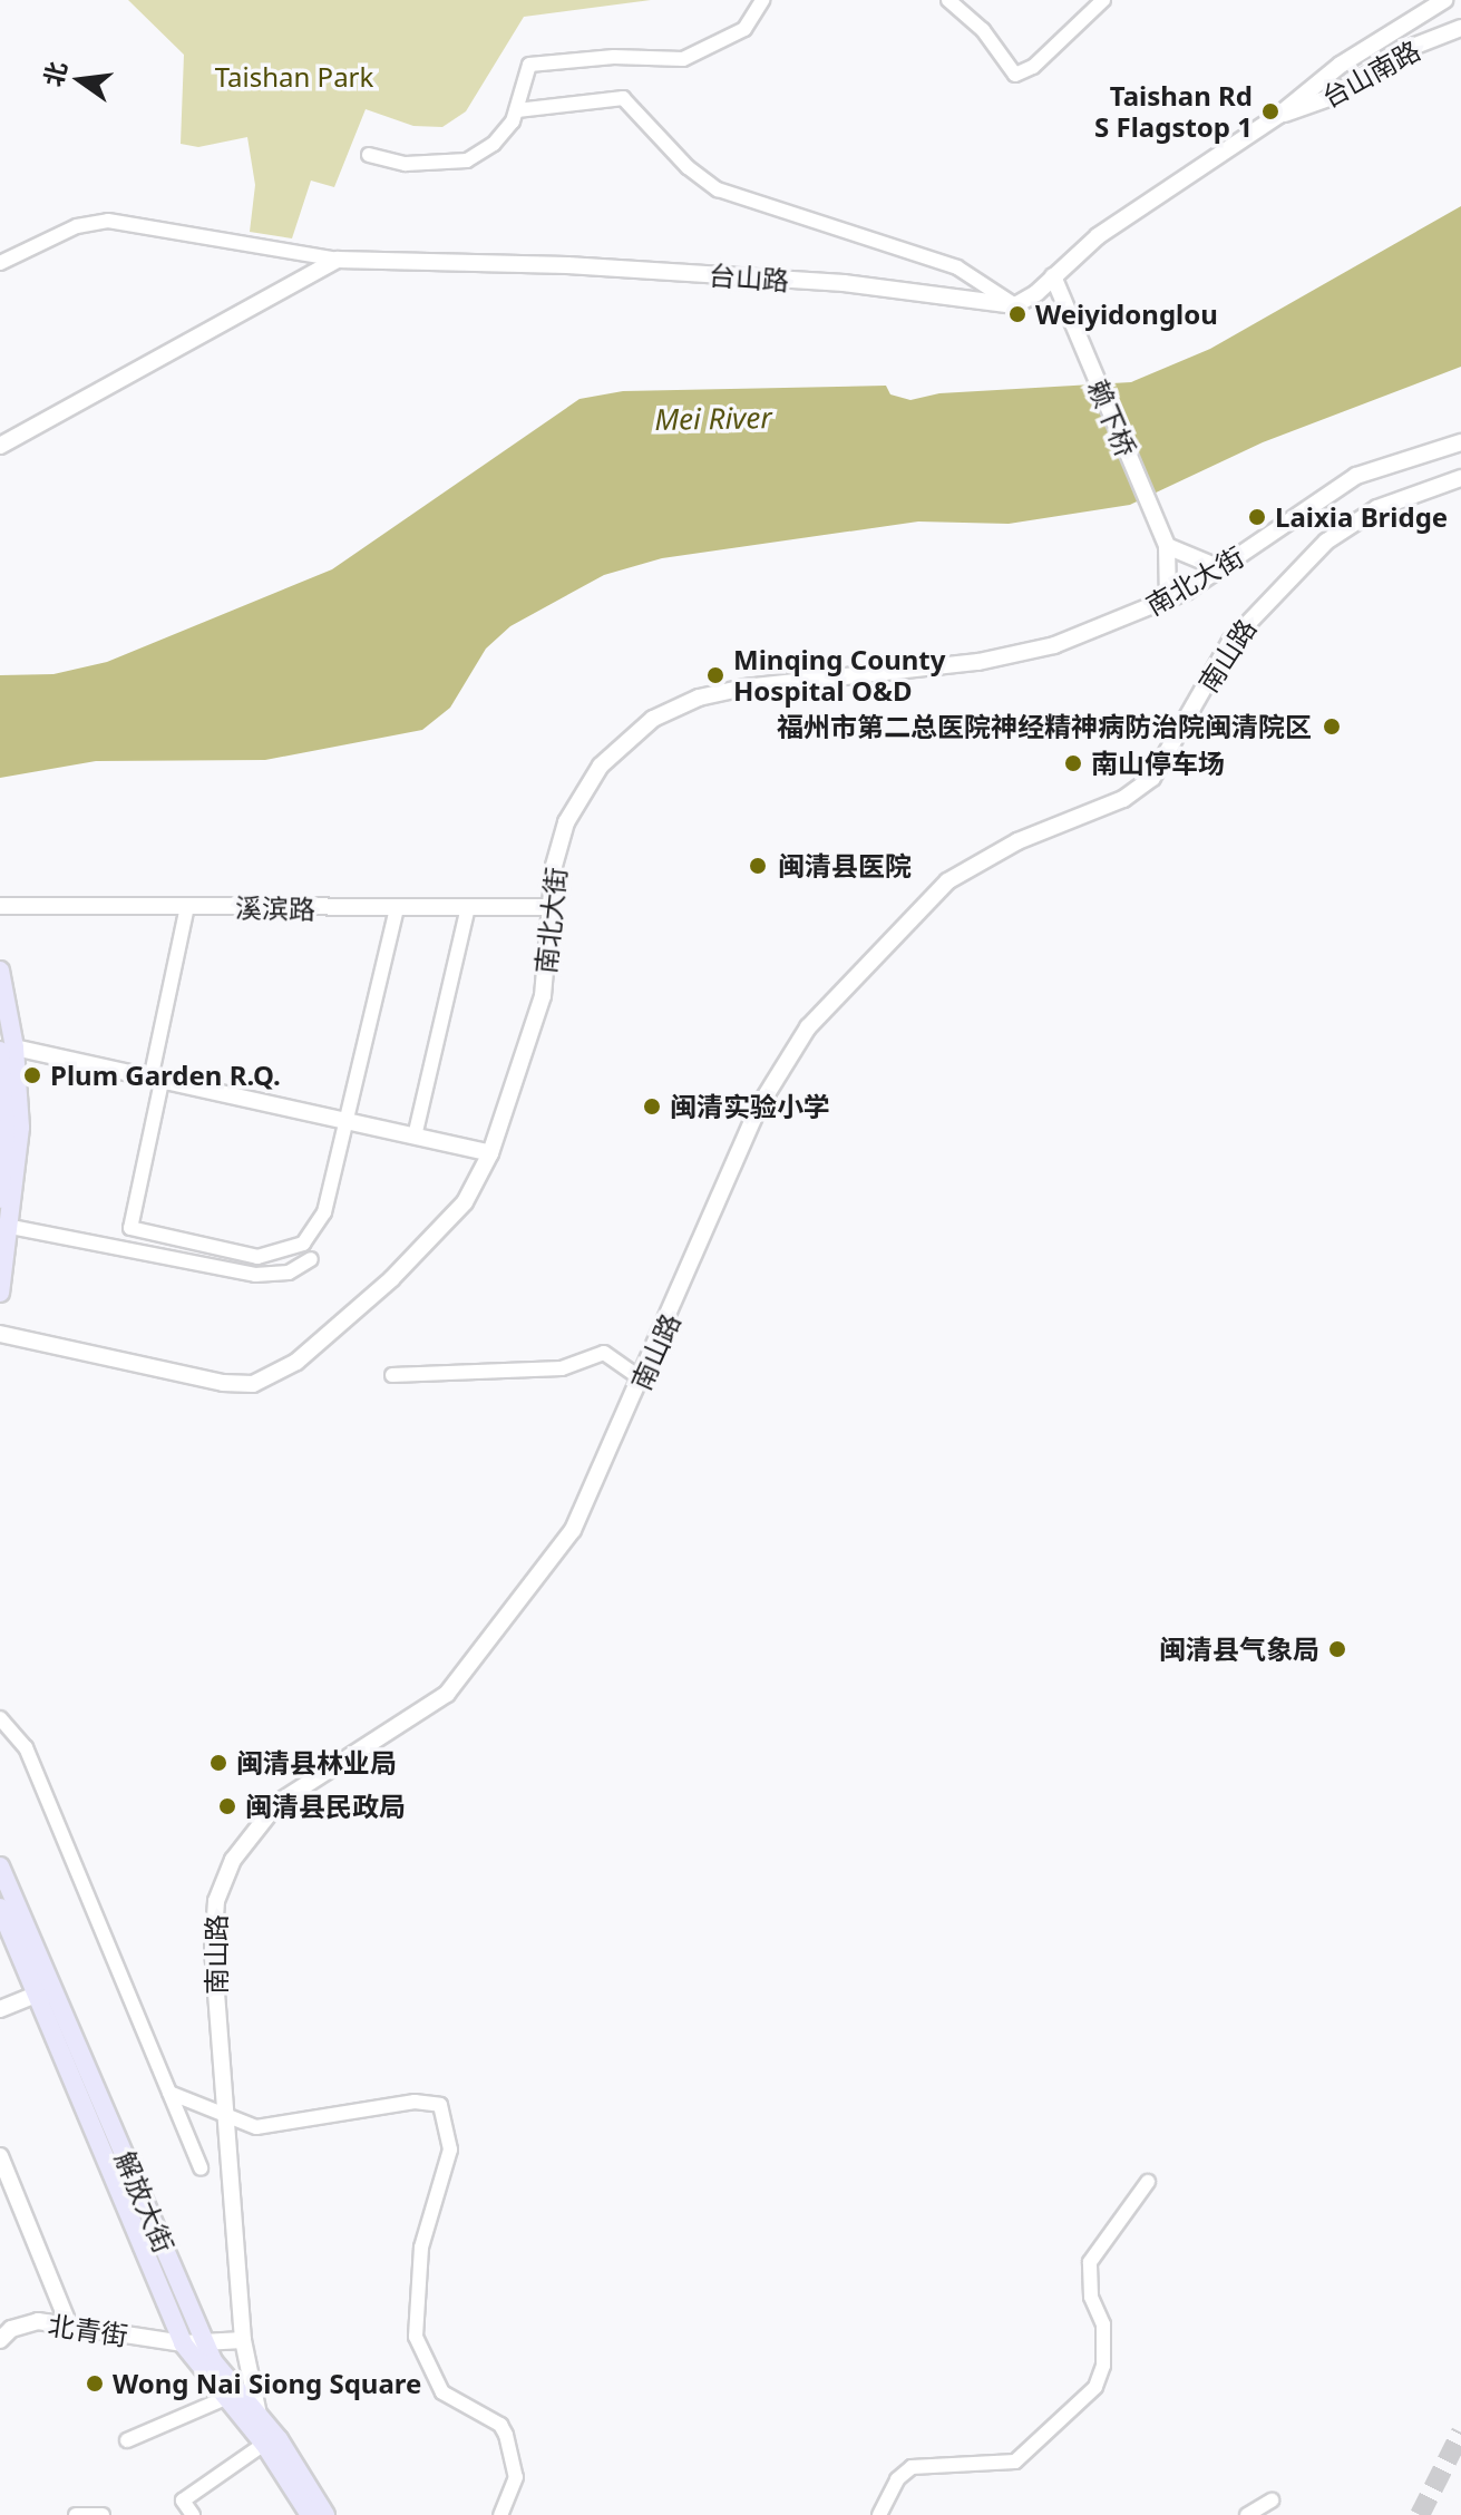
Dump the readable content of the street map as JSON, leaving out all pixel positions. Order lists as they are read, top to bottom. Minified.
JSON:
{"streets":{"main road":["解放大街"],"street":["台山南路","台山路","赖下桥","南北大街","南山路","溪滨路","北青街"]},"crossings":[["南北大街","溪滨路"],["南山路","解放大街"],["南山路","北青街"],["解放大街","北青街"]],"water":["Mei River"],"parks":["Taishan Park"],"places":["Taishan Rd S Flagstop 1","Weiyidonglou","Laixia Bridge","Minqing County Hospital O&D","福州市第二总医院神经精神病防治院闽清院区","南山停车场","闽清县医院","Plum Garden R.Q.","闽清实验小学","闽清县气象局","闽清县林业局","闽清县民政局","Wong Nai Siong Square"],"north":"left"}
